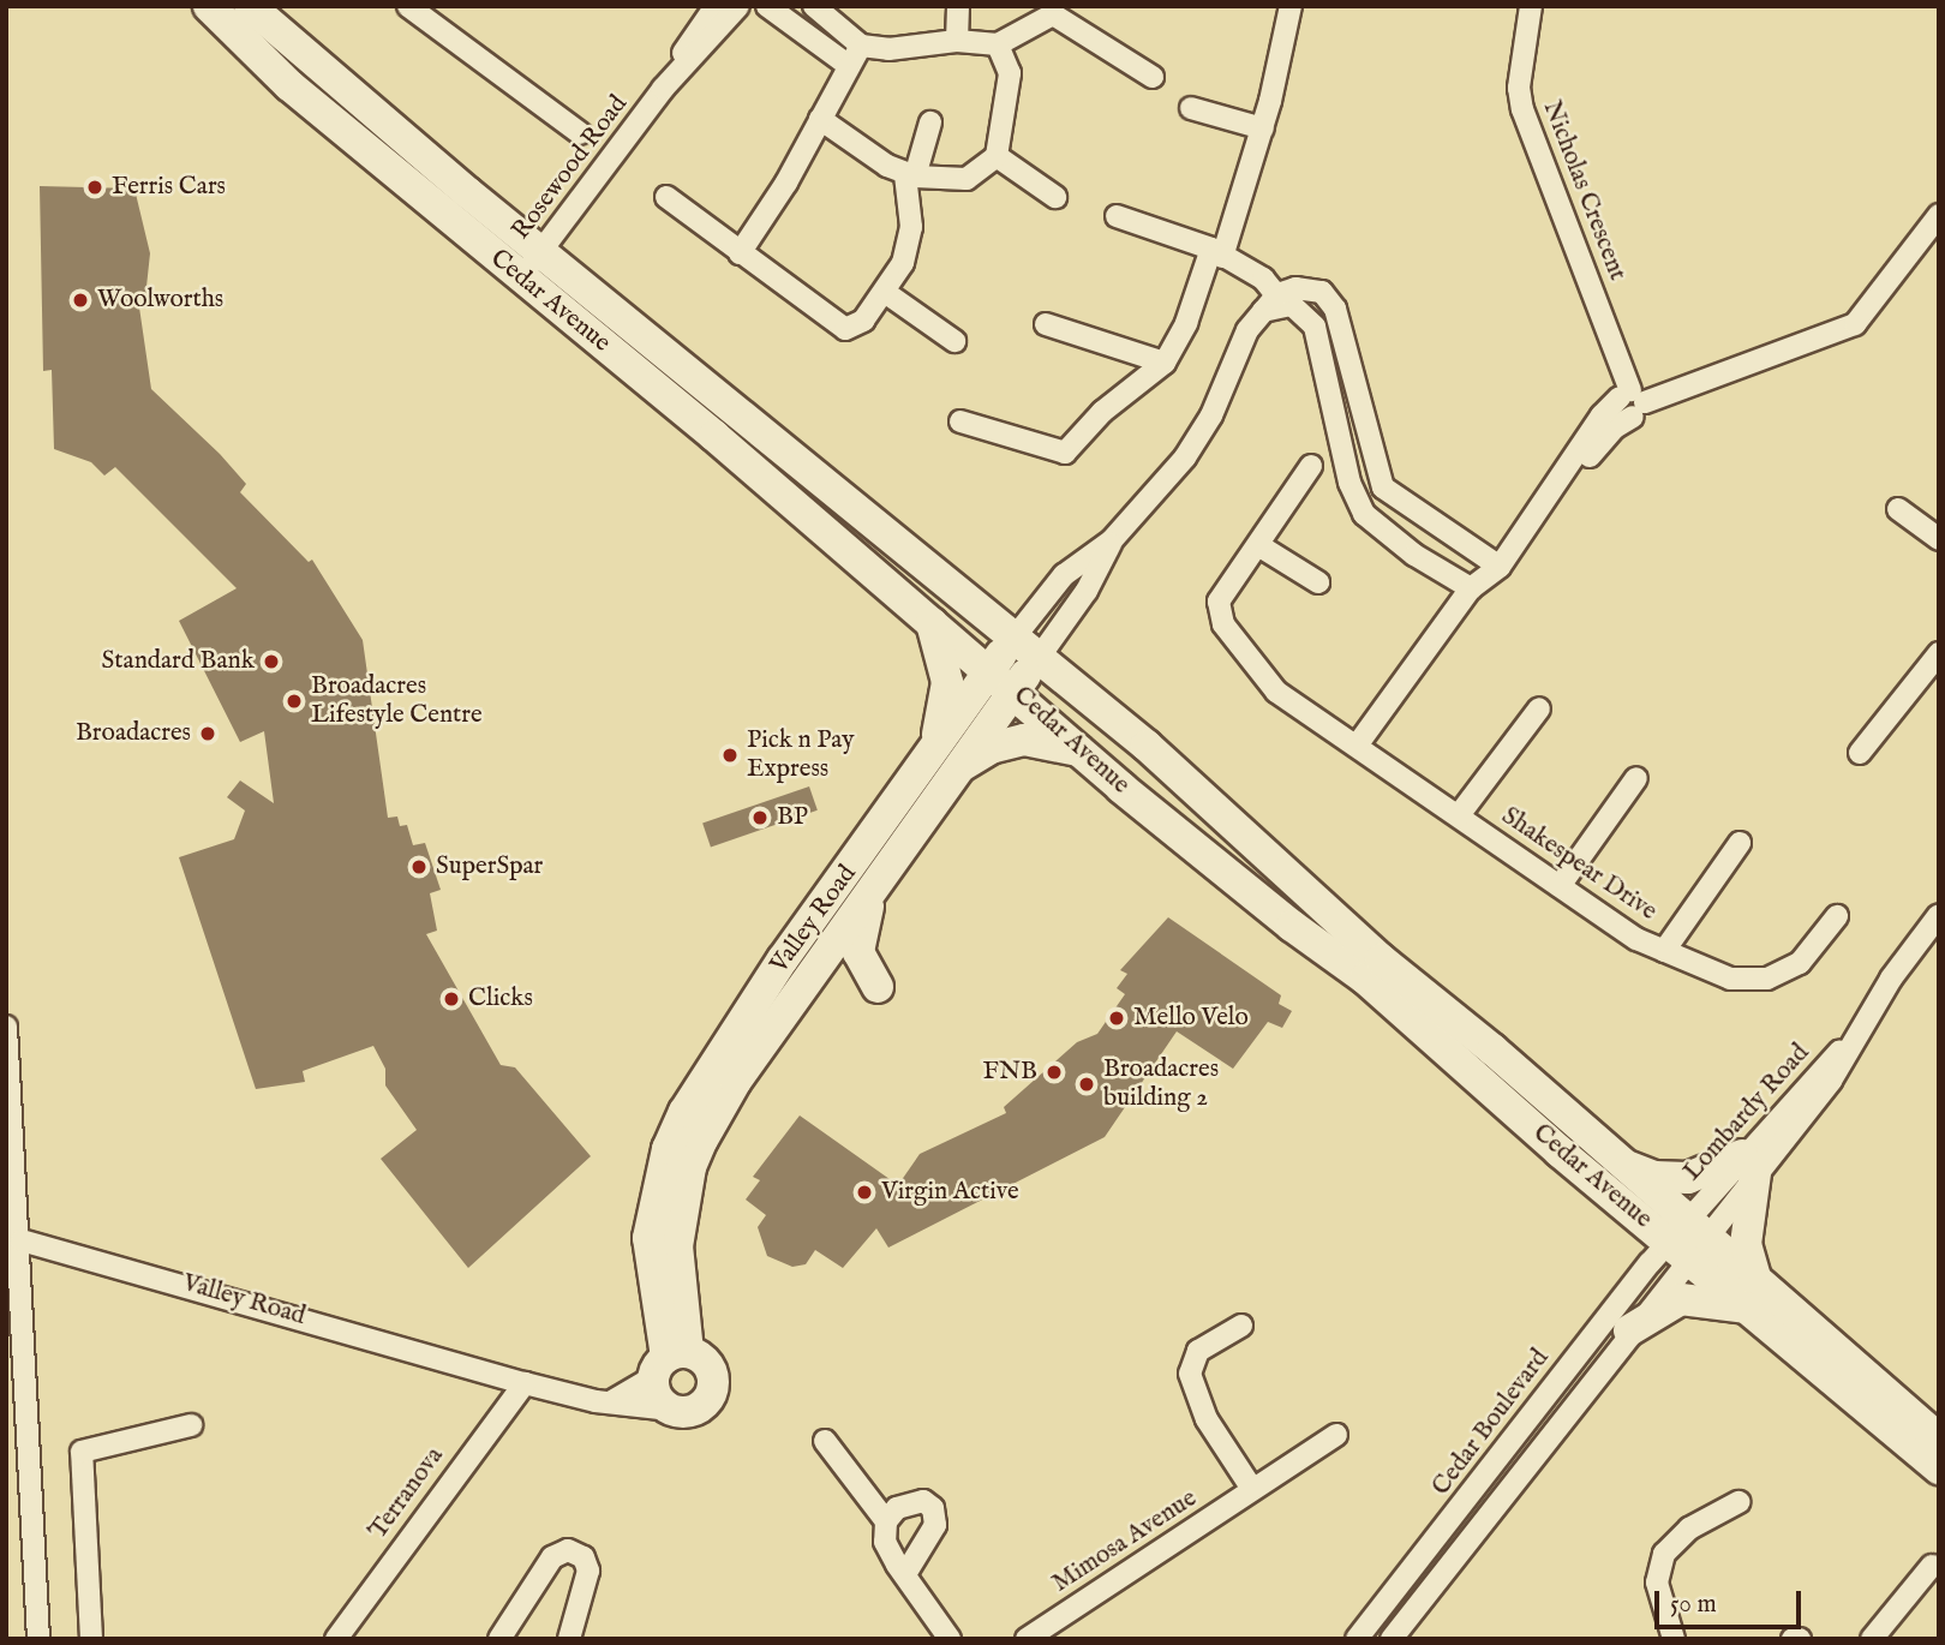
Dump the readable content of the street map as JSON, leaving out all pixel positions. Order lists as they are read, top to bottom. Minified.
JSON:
{"streets":{"main road":["Cedar Avenue","Valley Road"],"street":["Rosewood Road","Nicholas Crescent","Shakespear Drive","Lombardy Road","Cedar Boulevard","Terranova","Mimosa Avenue"]},"crossings":[["Rosewood Road","Cedar Avenue"],["Cedar Avenue","Valley Road"],["Cedar Avenue","Lombardy Road"],["Cedar Avenue","Cedar Boulevard"],["Valley Road","Terranova"],["Lombardy Road","Cedar Boulevard"]],"places":["Ferris Cars","Woolworths","Standard Bank","Broadacres Lifestyle Centre","Broadacres","Pick n Pay Express","BP","SuperSpar","Clicks","Mello Velo","FNB","Broadacres building 2","Virgin Active"],"scale_bar":"50 m"}
